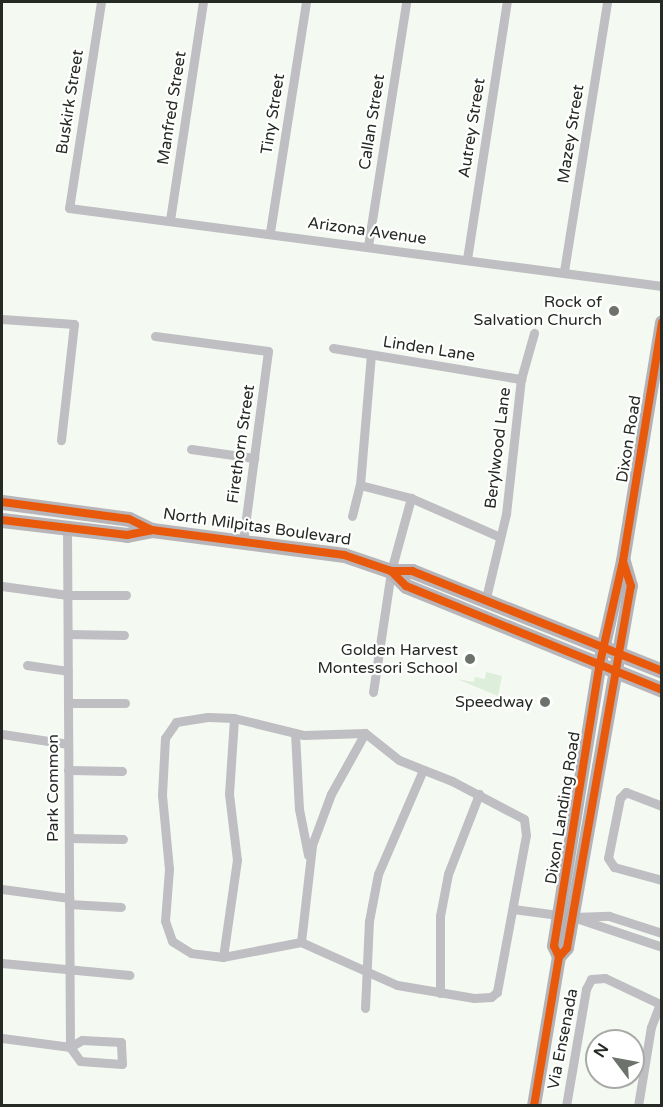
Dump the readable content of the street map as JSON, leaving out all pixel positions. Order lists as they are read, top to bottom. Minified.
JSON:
{"streets":{"main road":["Dixon Road","North Milpitas Boulevard","Dixon Landing Road"],"street":["Buskirk Street","Manfred Street","Tiny Street","Callan Street","Autrey Street","Mazey Street","Arizona Avenue","Linden Lane","Firethorn Street","Berylwood Lane","Park Common","Via Ensenada"]},"crossings":[["Buskirk Street","Arizona Avenue"],["Manfred Street","Arizona Avenue"],["Tiny Street","Arizona Avenue"],["Callan Street","Arizona Avenue"],["Autrey Street","Arizona Avenue"],["Mazey Street","Arizona Avenue"],["Linden Lane","Berylwood Lane"],["Dixon Road","North Milpitas Boulevard"],["Dixon Road","Dixon Landing Road"],["Firethorn Street","North Milpitas Boulevard"],["Berylwood Lane","North Milpitas Boulevard"],["North Milpitas Boulevard","Dixon Landing Road"]],"places":["Rock of Salvation Church","Golden Harvest Montessori School","Speedway"],"north":"top left"}
